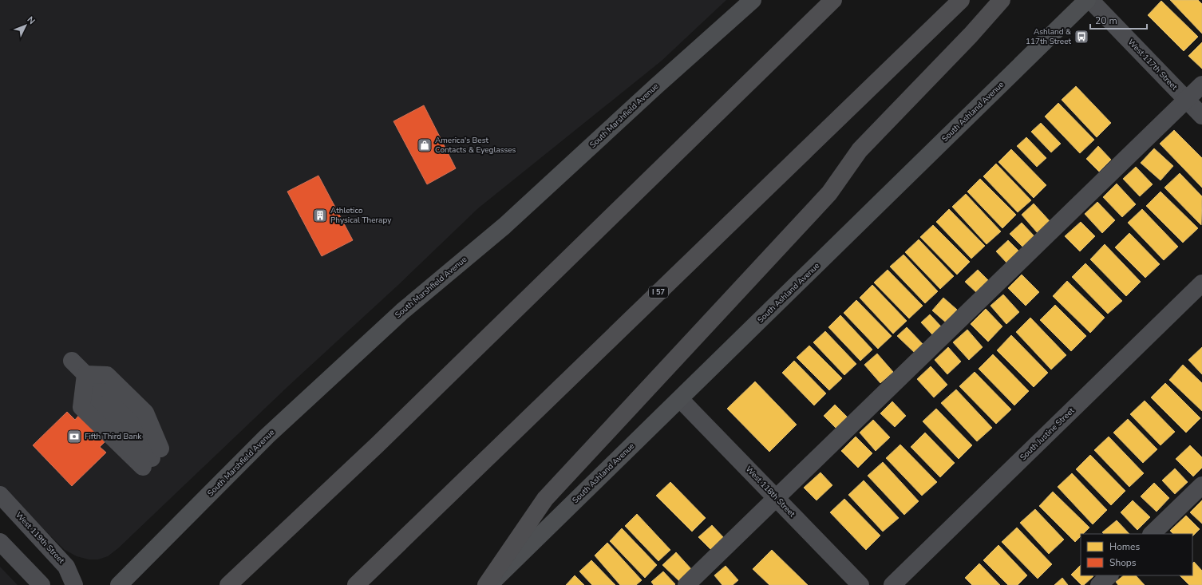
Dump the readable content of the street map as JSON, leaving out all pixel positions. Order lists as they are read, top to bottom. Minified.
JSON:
{"streets":{"highway":["I 57"],"main road":["South Ashland Avenue","South Marshfield Avenue"],"street":["West 117th Street","South Justine Street","West 118th Street","West 119th Street"]},"crossings":[["South Ashland Avenue","West 118th Street"]],"places":{"bus stop":["Ashland & 117th Street"],"shop":["America's Best Contacts & Eyeglasses"],"building":["Athletico Physical Therapy"],"bank":["Fifth Third Bank"]},"legend":["Homes","Shops"],"scale_bar":"20 m","north":"top right"}
